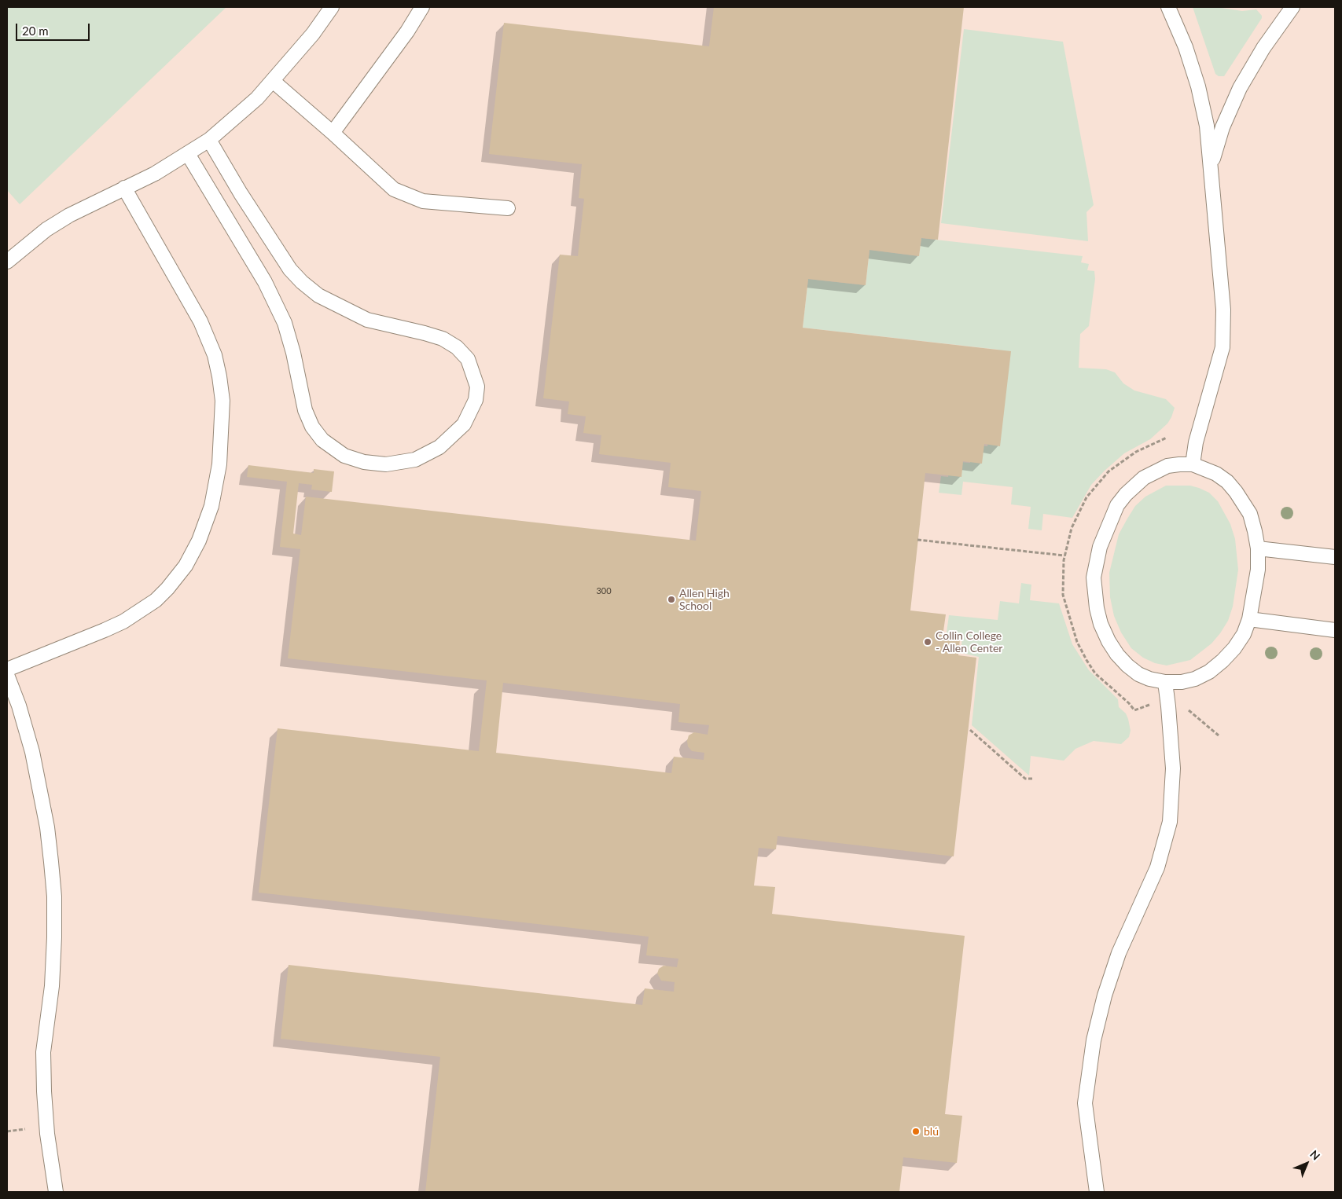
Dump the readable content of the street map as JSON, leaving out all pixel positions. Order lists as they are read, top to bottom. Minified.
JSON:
{"places":["Allen High School","Collin College - Allen Center","blú"],"house_numbers":["300"],"scale_bar":"20 m","north":"top right"}
